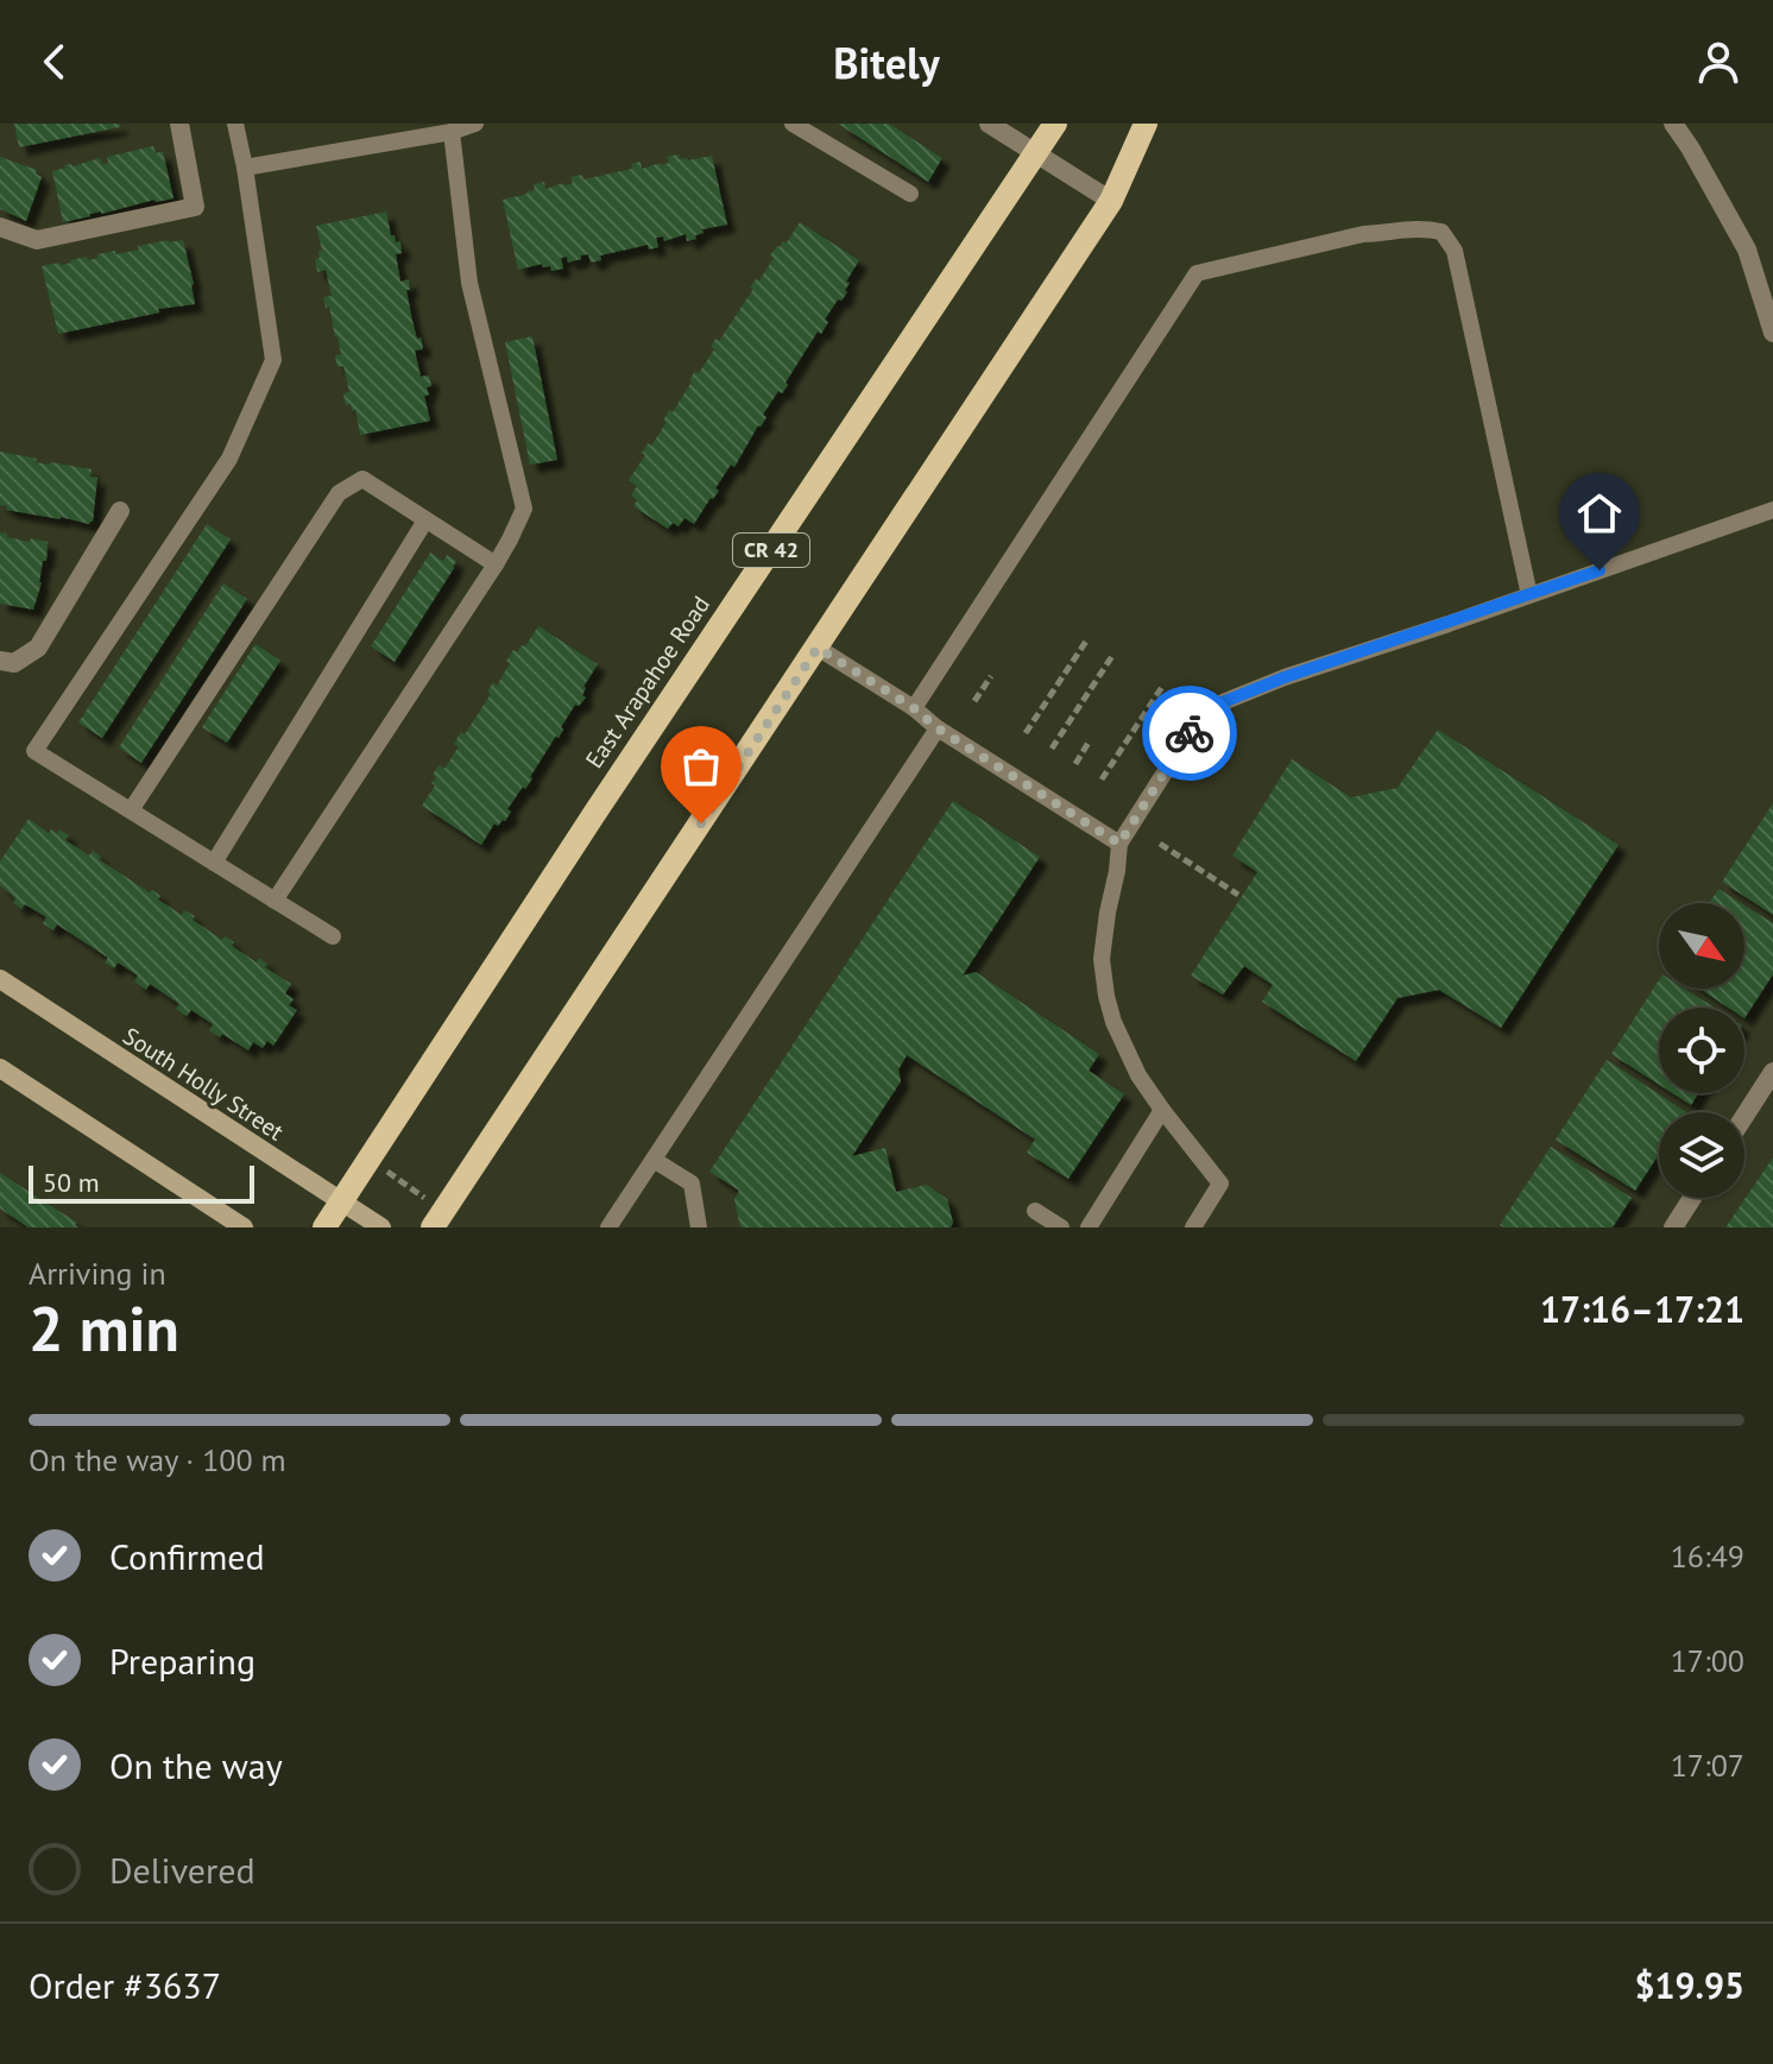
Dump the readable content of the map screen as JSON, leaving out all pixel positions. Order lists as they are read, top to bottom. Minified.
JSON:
{"streets":{"main road":["CR 42","East Arapahoe Road","South Holly Street"]},"crossings":[["East Arapahoe Road","South Holly Street"]],"scale_bar":"50 m","north":"bottom right","page":{"header":"Bitely","scale":"50 m","heading":["2 min","Arriving in","17:16–17:21"],"panel":["Order #3637","$19.95"],"bar":"On the way · 100 m","list":[["Confirmed","16:49"],["Preparing","17:00"],["On the way","17:07"],"Delivered"]}}
